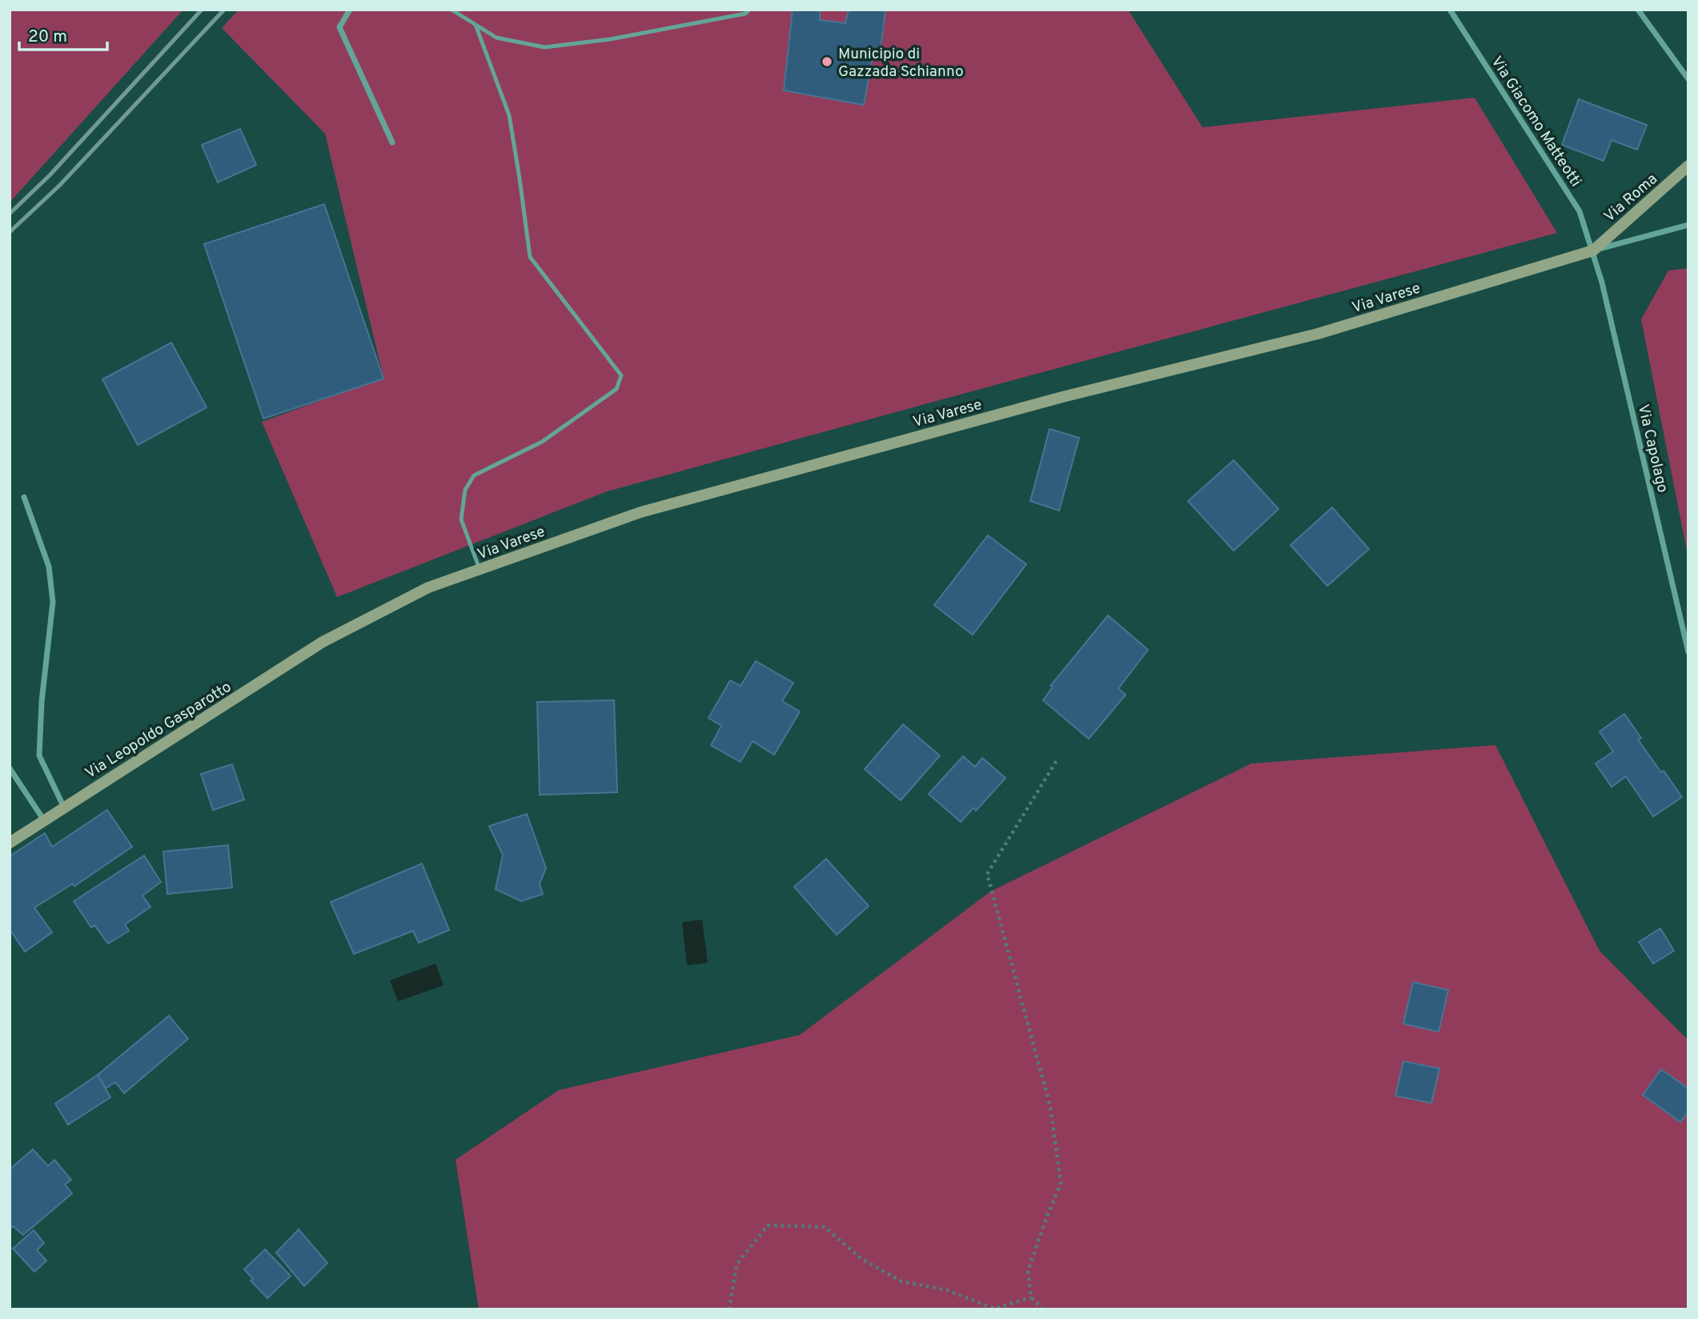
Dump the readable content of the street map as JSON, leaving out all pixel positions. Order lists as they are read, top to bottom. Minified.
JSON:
{"streets":{"main road":["Via Roma","Via Varese","Via Leopoldo Gasparotto"],"street":["Via Giacomo Matteotti","Via Capolago"]},"crossings":[["Via Giacomo Matteotti","Via Roma"],["Via Giacomo Matteotti","Via Varese"],["Via Giacomo Matteotti","Via Capolago"],["Via Roma","Via Varese"],["Via Roma","Via Capolago"],["Via Varese","Via Capolago"],["Via Varese","Via Leopoldo Gasparotto"]],"places":["Municipio di Gazzada Schianno"],"scale_bar":"20 m"}
